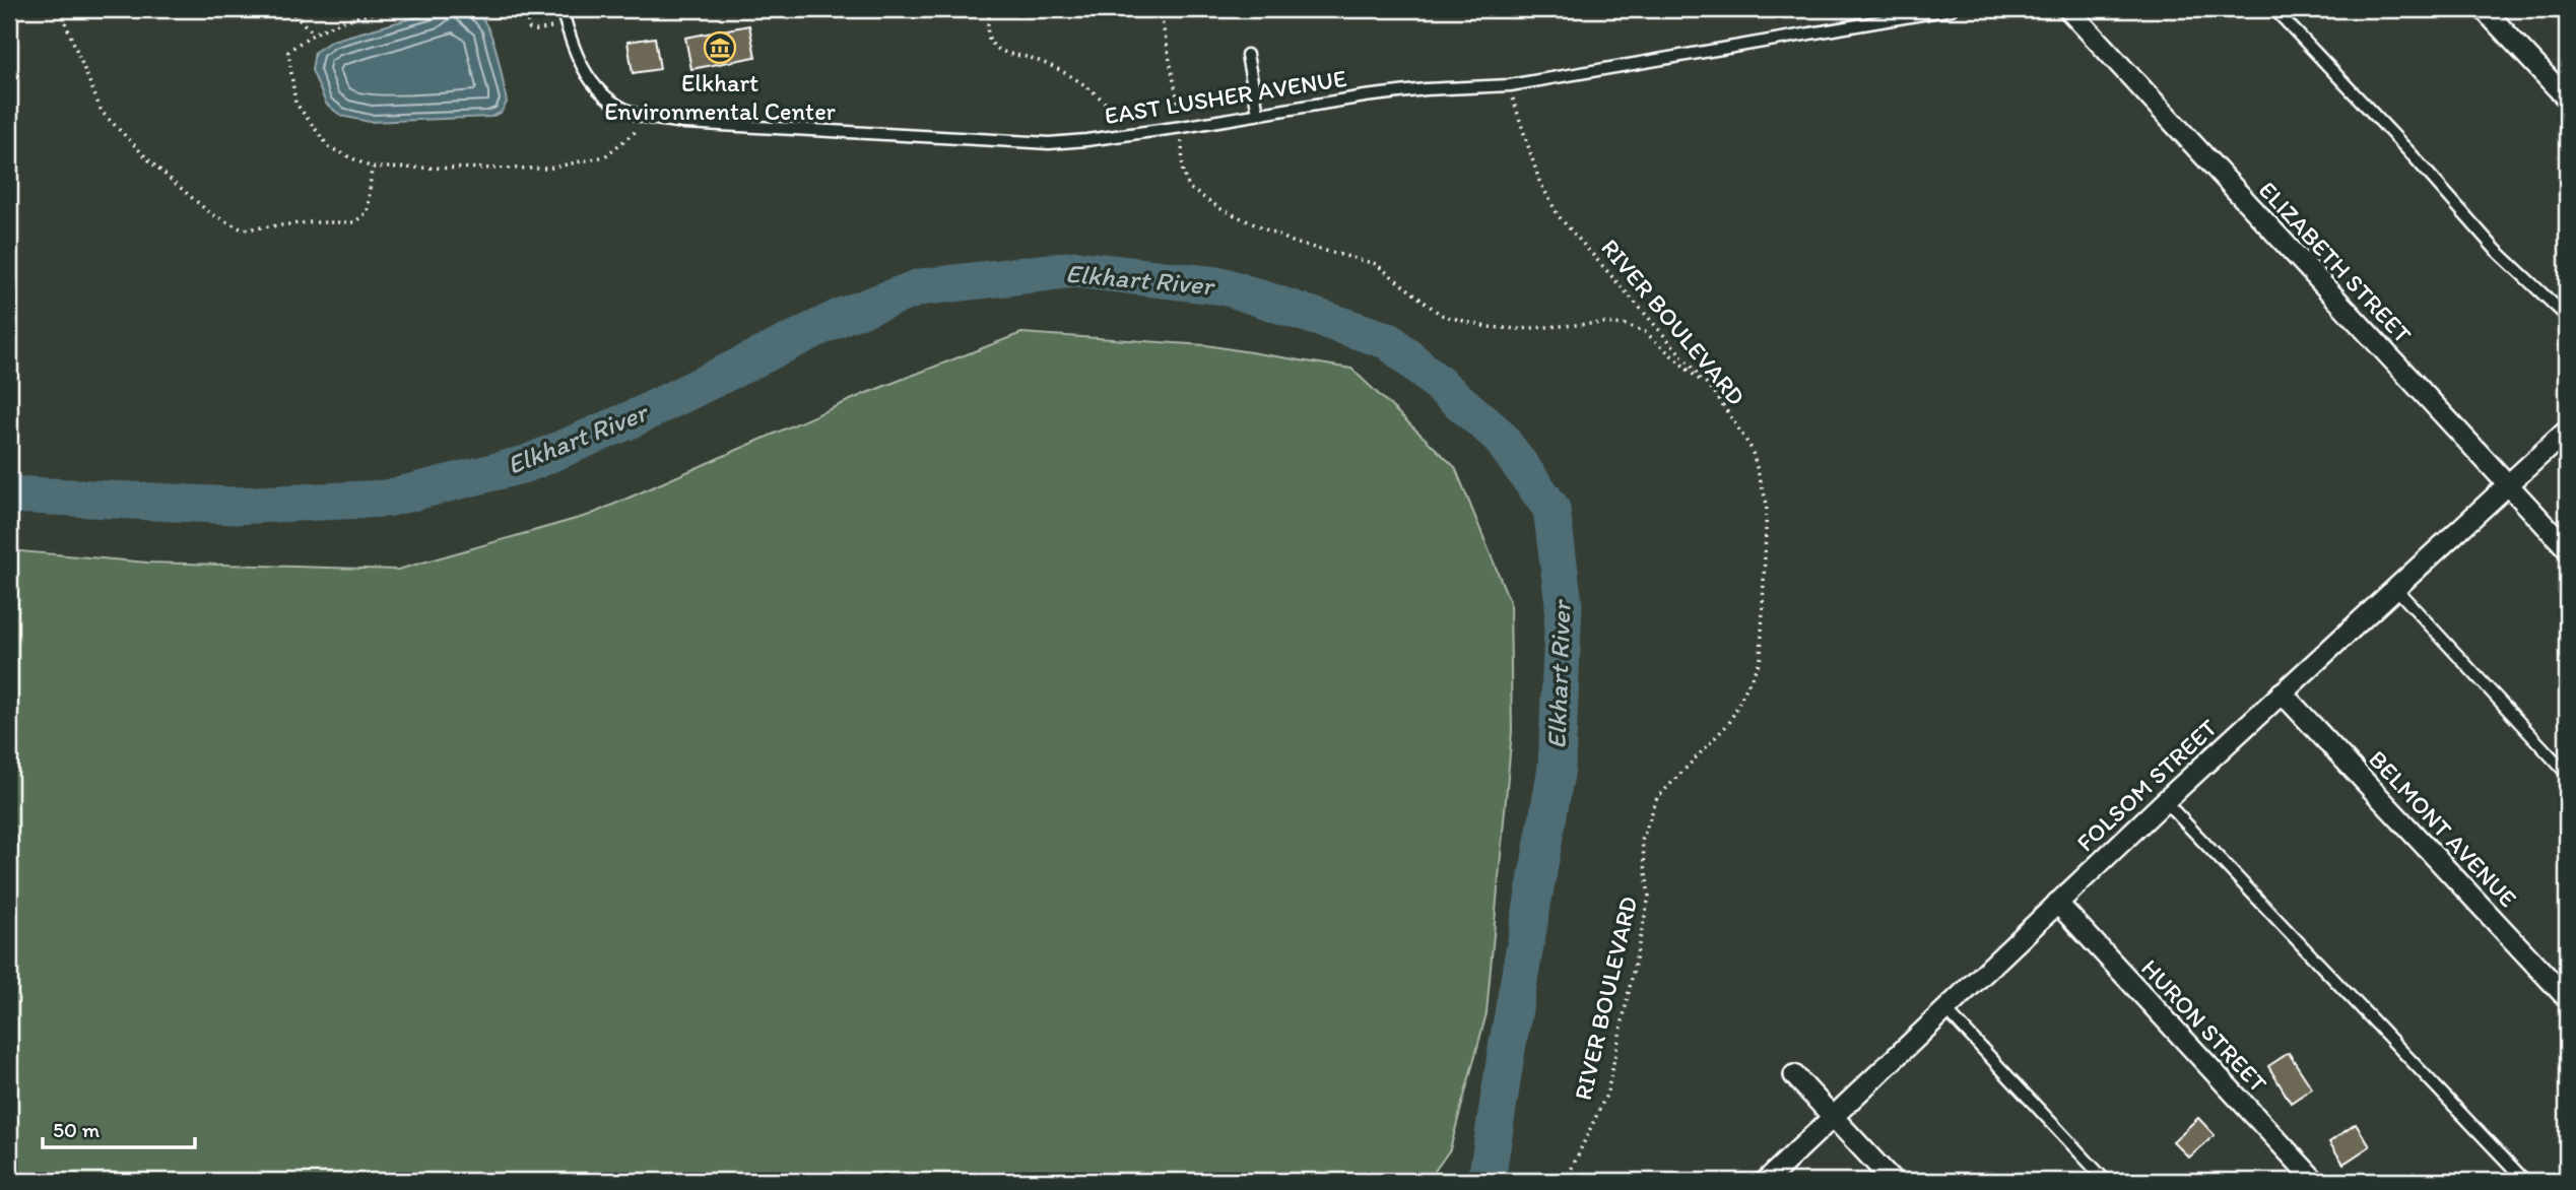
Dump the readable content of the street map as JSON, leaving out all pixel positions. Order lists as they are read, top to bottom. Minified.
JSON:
{"streets":{"street":["ELIZABETH STREET","FOLSOM STREET","BELMONT AVENUE","HURON STREET"],"lane":["EAST LUSHER AVENUE"],"path":["RIVER BOULEVARD"]},"crossings":[["EAST LUSHER AVENUE","RIVER BOULEVARD"],["ELIZABETH STREET","FOLSOM STREET"],["FOLSOM STREET","BELMONT AVENUE"],["FOLSOM STREET","HURON STREET"]],"water":["Elkhart River"],"places":{"museum":["Elkhart Environmental Center"]},"scale_bar":"50 m"}
